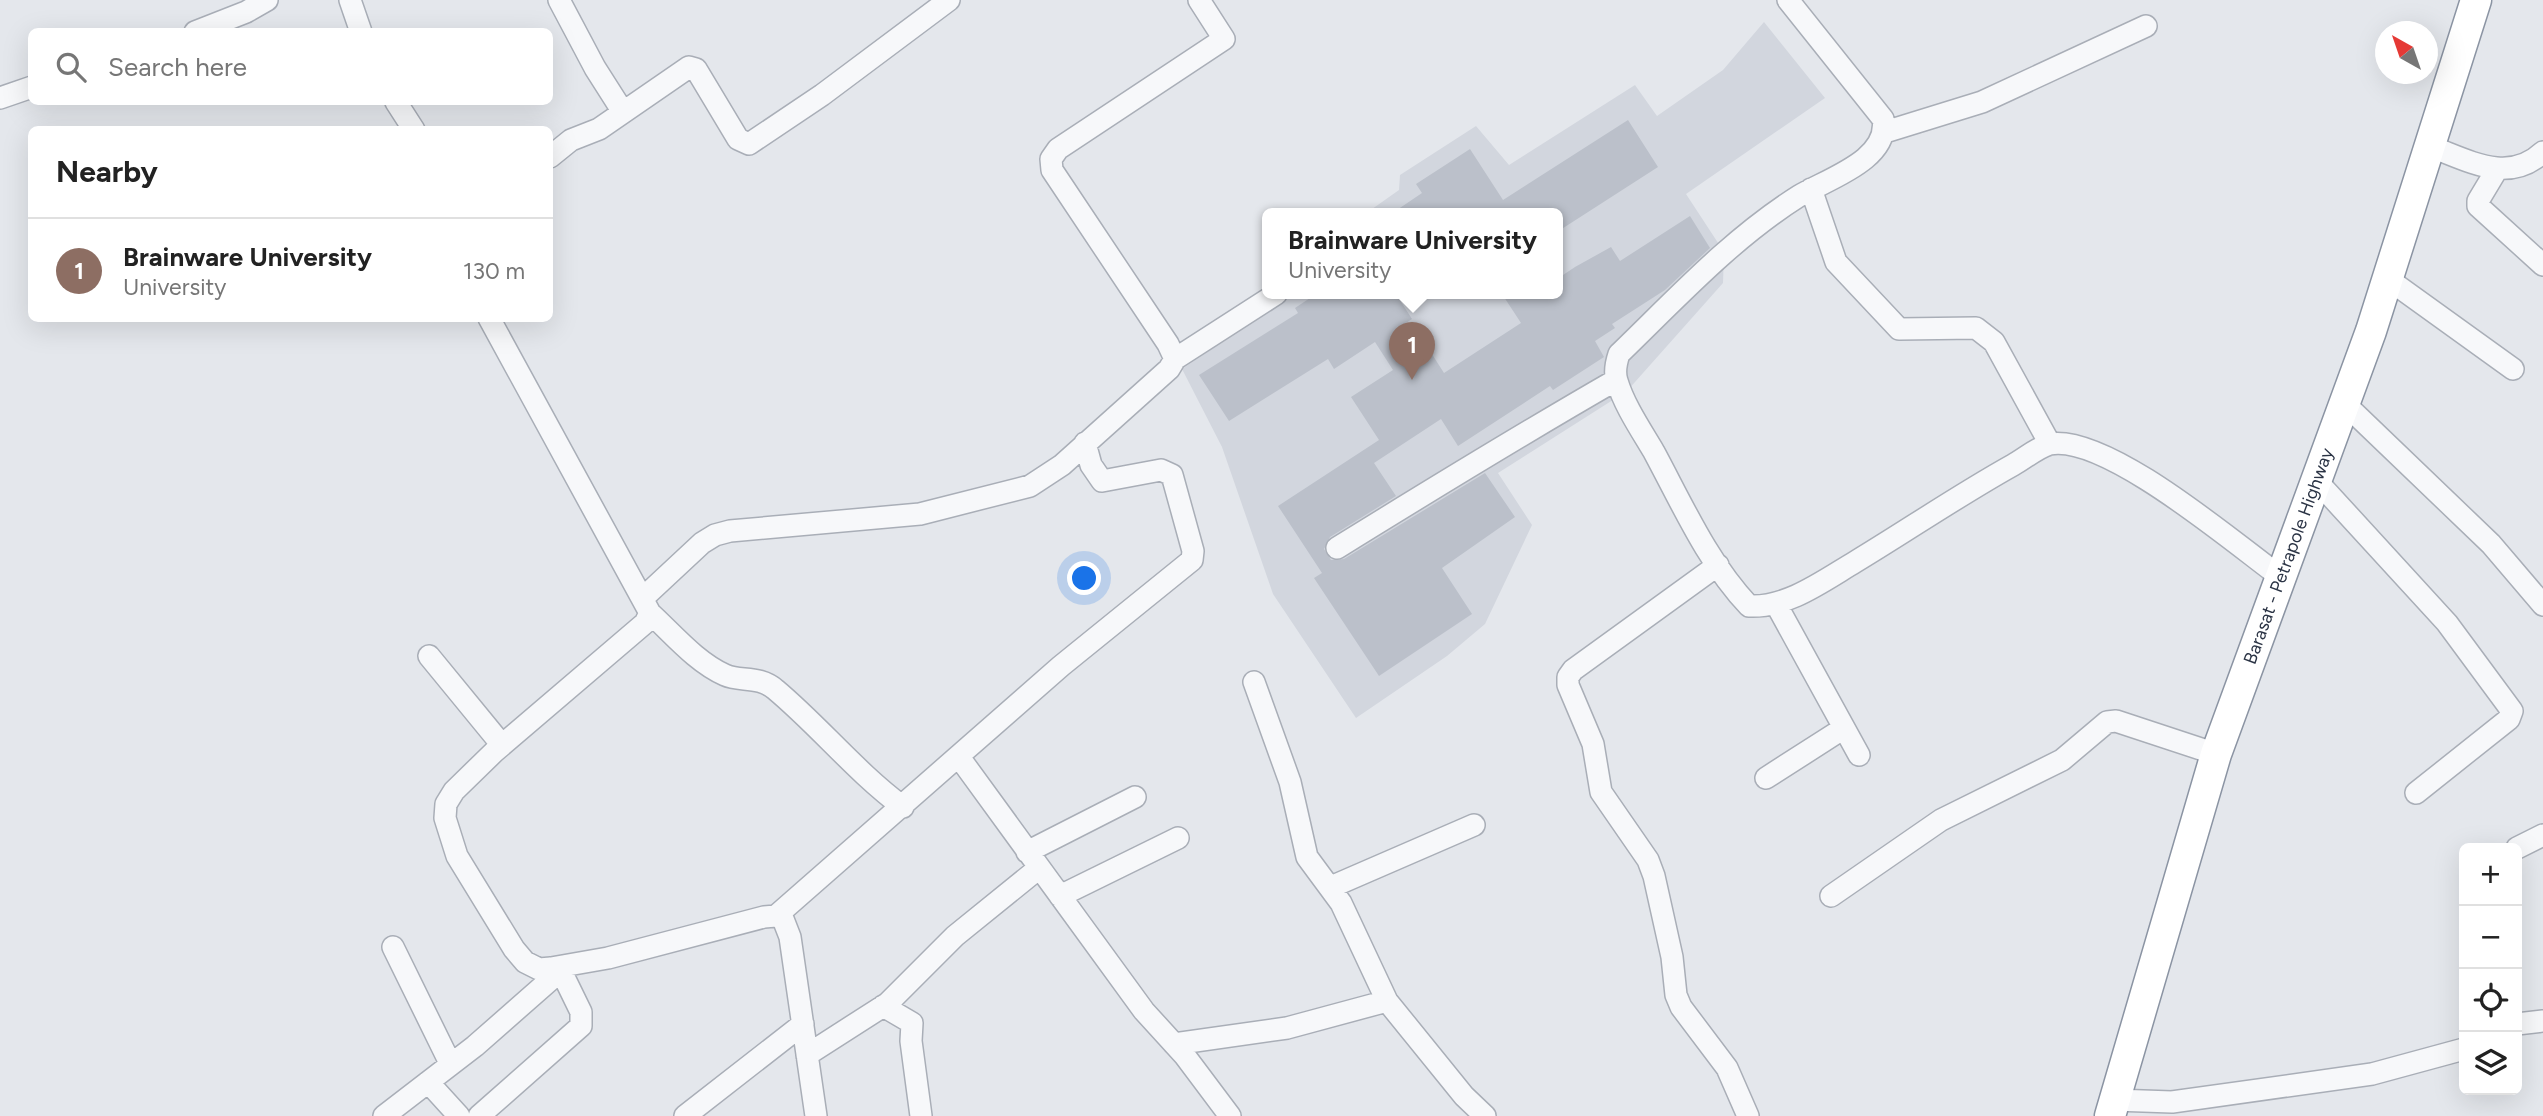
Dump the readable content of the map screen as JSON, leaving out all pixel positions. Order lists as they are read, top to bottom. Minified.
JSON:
{"streets":{"highway":["Barasat - Petrapole Highway"]},"north":"top left","page":{"search":"Search here","heading":"Nearby","popup":["Brainware University","University"],"list":[{"mark":"1","name":"Brainware University","note":"University","value":"130 m"}],"pins":"1","map_buttons":["+","−"]}}
